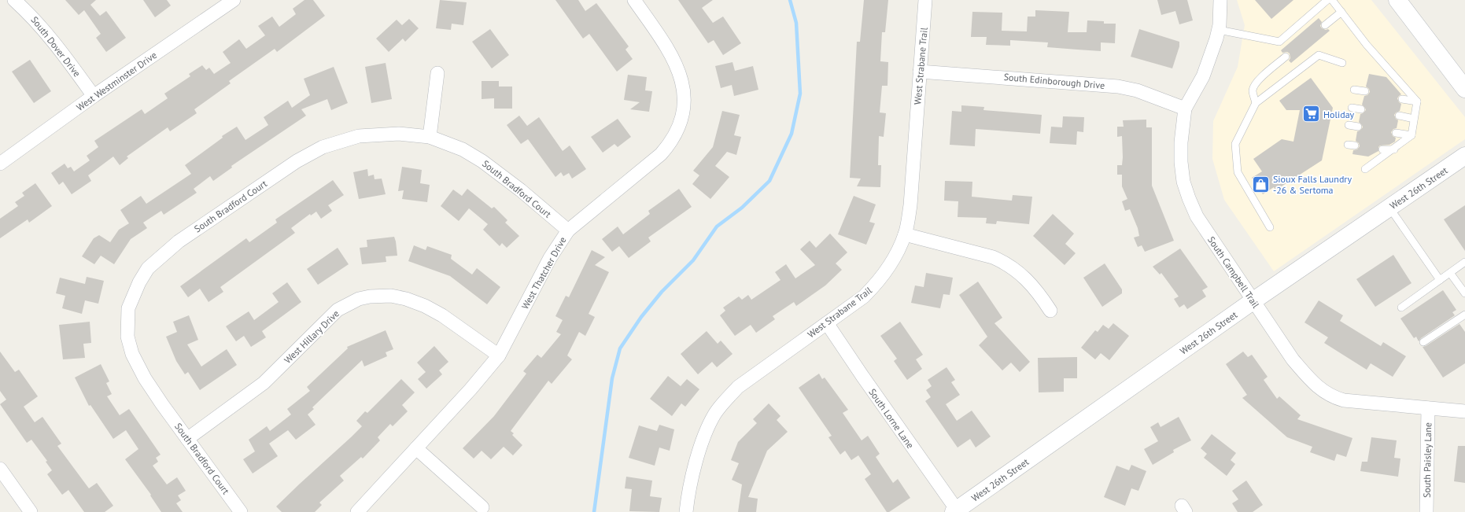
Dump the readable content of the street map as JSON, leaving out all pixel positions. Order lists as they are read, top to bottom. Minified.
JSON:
{"streets":{"main road":["West 26th Street"],"street":["South Dover Drive","West Strabane Trail","West Westminster Drive","South Edinborough Drive","South Bradford Court","South Campbell Trail","West Thatcher Drive","West Hillary Drive","South Lorne Lane","South Paisley Lane"]},"crossings":[["South Dover Drive","West Westminster Drive"],["West Strabane Trail","South Edinborough Drive"],["West Strabane Trail","South Lorne Lane"],["South Edinborough Drive","South Campbell Trail"],["West 26th Street","South Campbell Trail"],["West 26th Street","South Lorne Lane"],["South Bradford Court","West Thatcher Drive"],["South Bradford Court","West Hillary Drive"],["South Campbell Trail","South Paisley Lane"],["West Thatcher Drive","West Hillary Drive"]],"places":{"supermarket":["Holiday"],"shop":["Sioux Falls Laundry -26 & Sertoma"]}}
